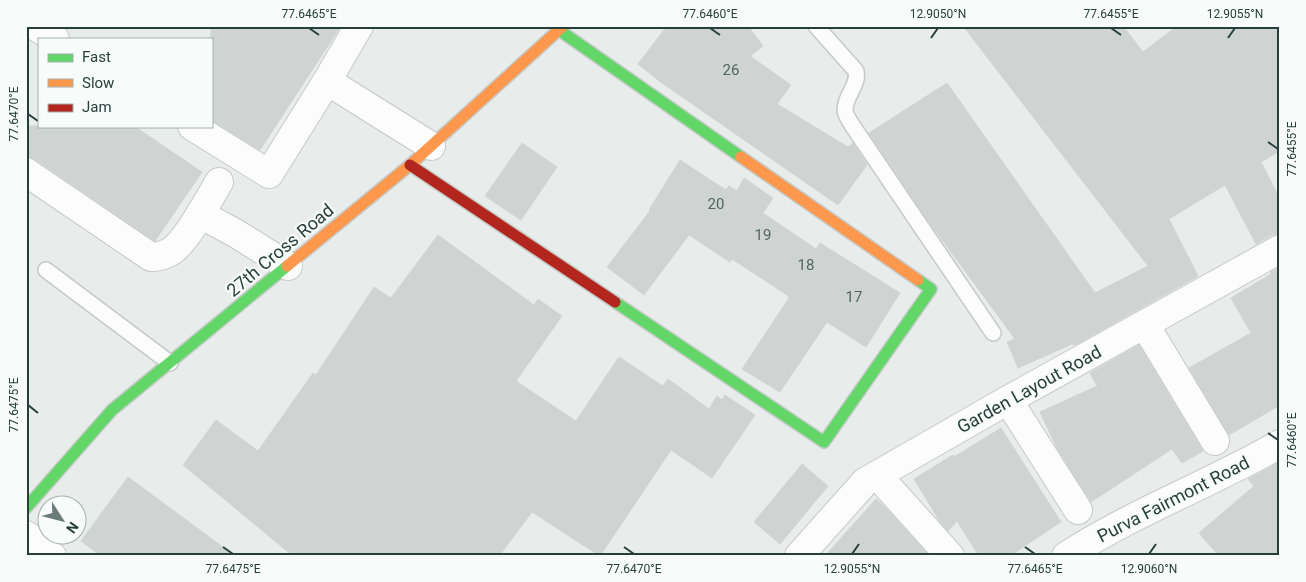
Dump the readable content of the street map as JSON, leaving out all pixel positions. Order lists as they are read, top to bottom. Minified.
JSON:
{"streets":{"street":["27th Cross Road","Garden Layout Road","Purva Fairmont Road"]},"house_numbers":["26","20","19","18","17"],"legend":["Fast","Slow","Jam"],"north":"bottom right","coordinates":["77.6465°E","77.6460°E","12.9050°N","77.6455°E","12.9055°N","77.6470°E","77.6475°E","12.9060°N"]}
